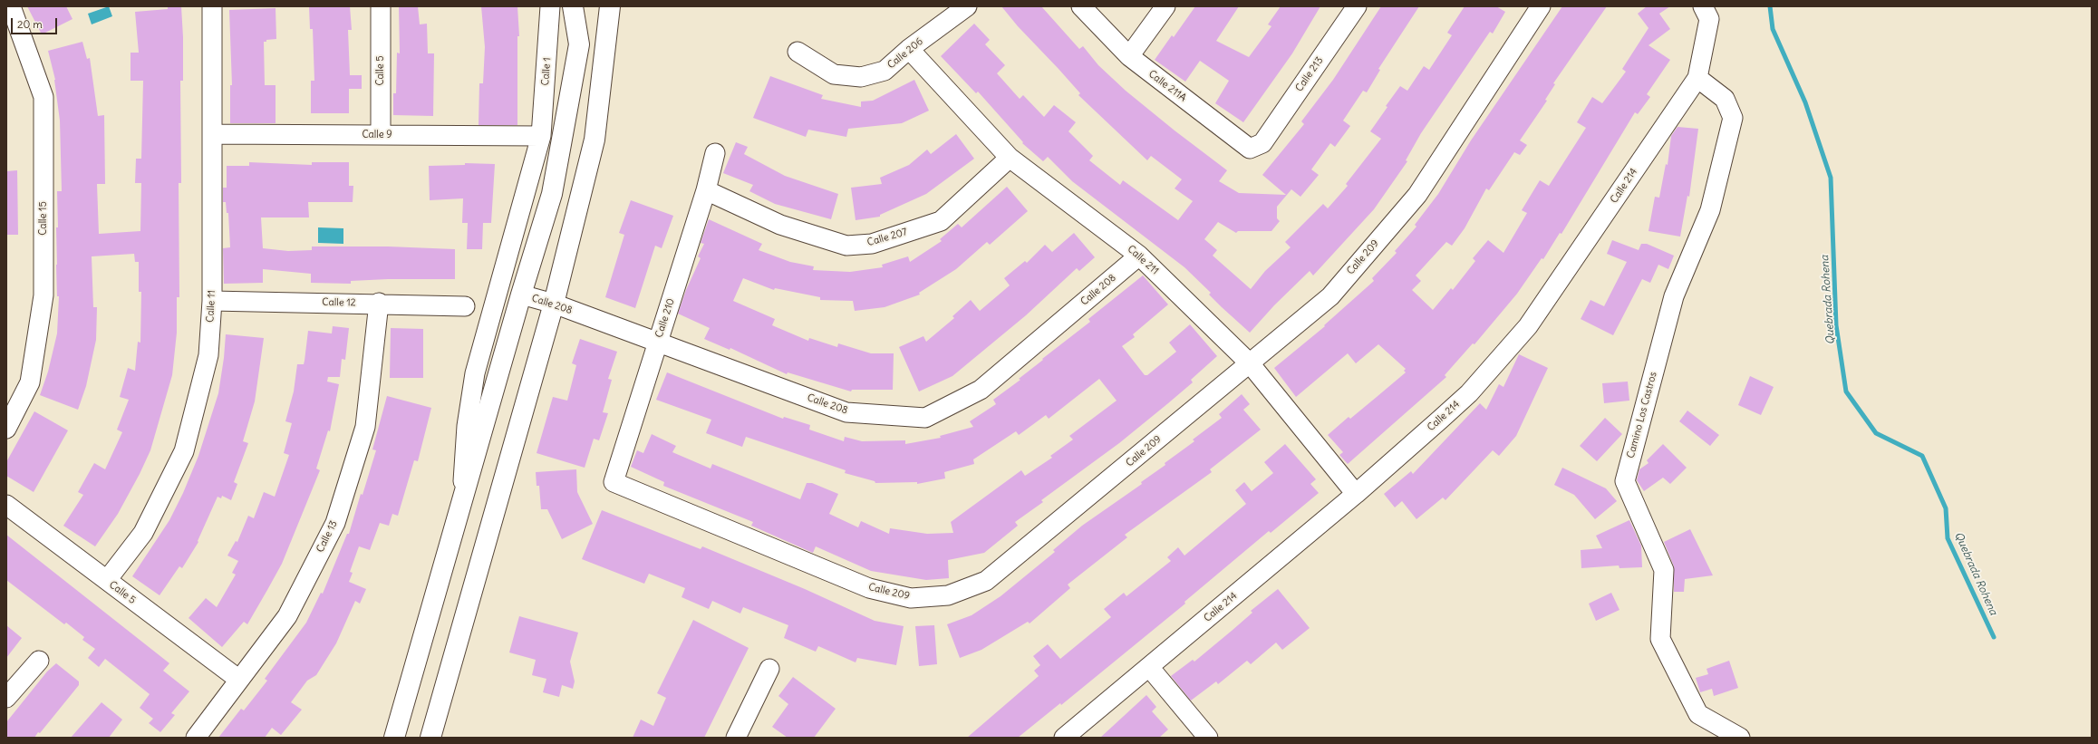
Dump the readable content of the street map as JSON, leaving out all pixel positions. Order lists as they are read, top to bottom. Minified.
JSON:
{"streets":{"street":["Calle 206","Calle 5","Calle 1","Calle 213","Calle 211A","Calle 9","Calle 214","Calle 15","Calle 207","Calle 209","Calle 211","Calle 208","Calle 12","Calle 11","Calle 210","Camino Los Castros","Calle 13"]},"crossings":[["Calle 206","Calle 211"],["Calle 5","Calle 9"],["Calle 5","Calle 11"],["Calle 5","Calle 13"],["Calle 1","Calle 9"],["Calle 213","Calle 211A"],["Calle 9","Calle 11"],["Calle 214","Calle 211"],["Calle 214","Camino Los Castros"],["Calle 207","Calle 211"],["Calle 207","Calle 210"],["Calle 209","Calle 211"],["Calle 209","Calle 210"],["Calle 211","Calle 208"],["Calle 208","Calle 210"],["Calle 12","Calle 11"],["Calle 12","Calle 13"]],"water":["Quebrada Rohena"],"scale_bar":"20 m"}
